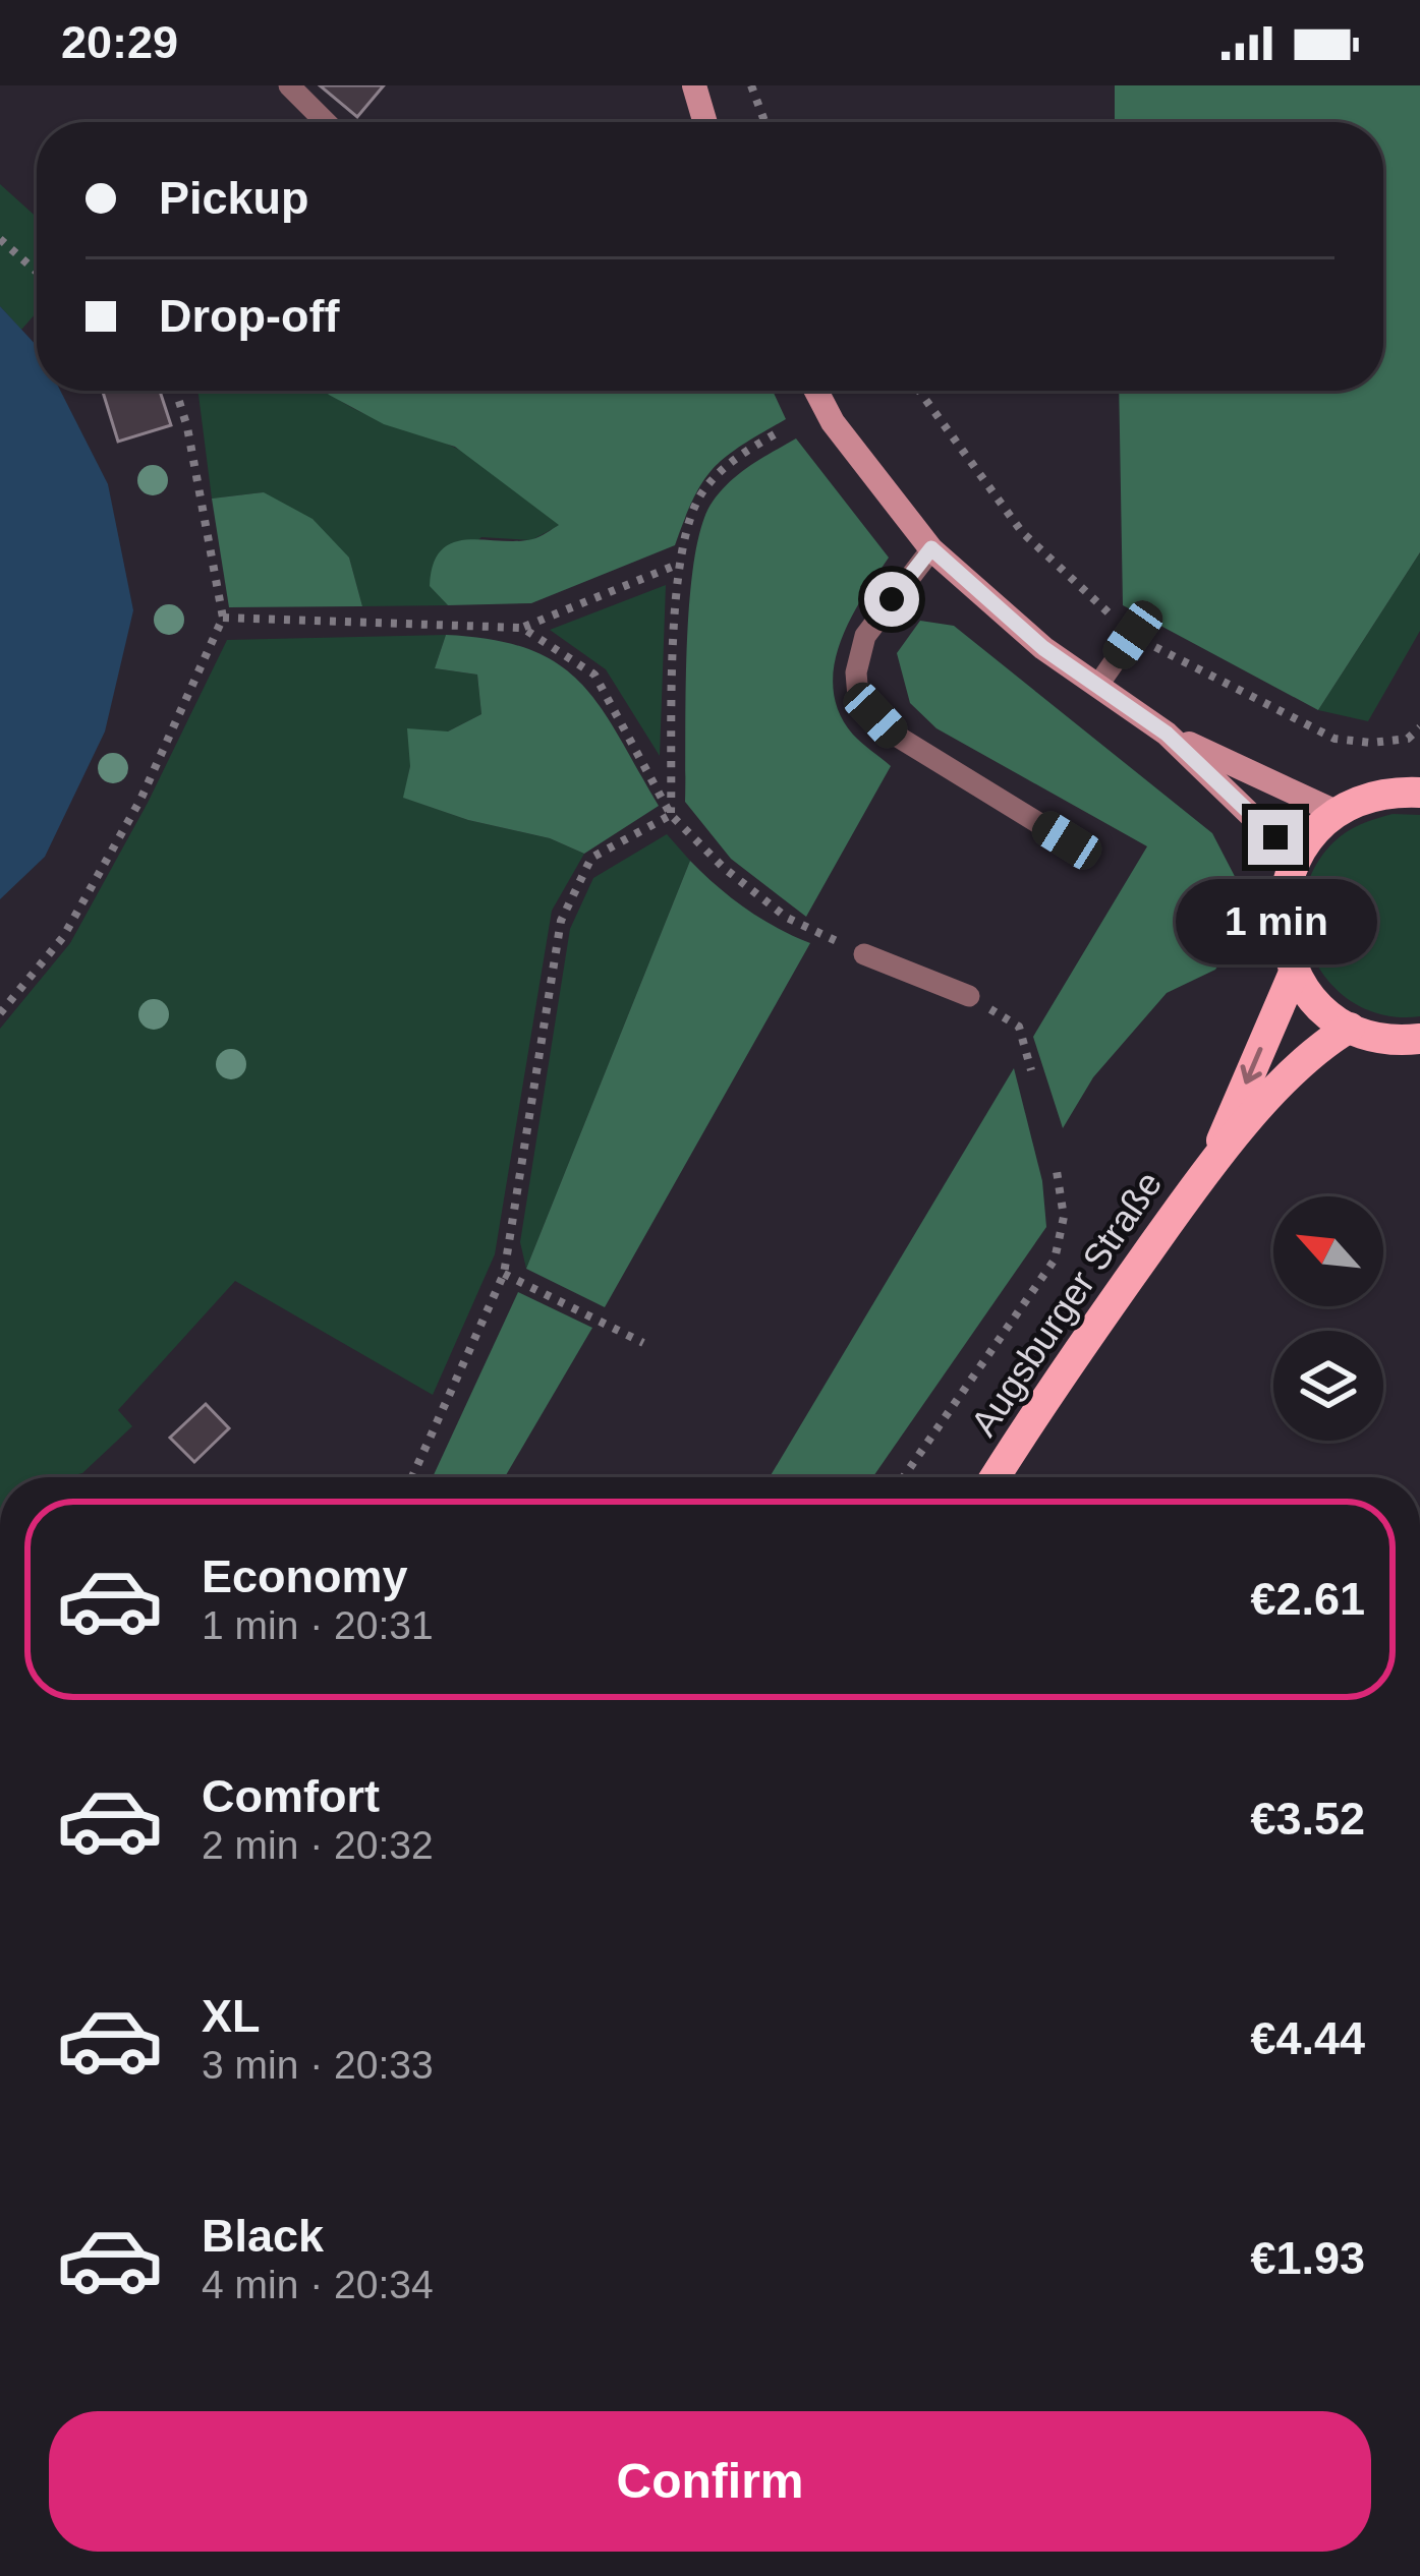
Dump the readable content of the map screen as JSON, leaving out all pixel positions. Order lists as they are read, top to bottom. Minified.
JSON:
{"streets":{"main road":["Augsburger Straße"]},"north":"top left","page":{"status":"20:29","banner":["Pickup","Drop-off"],"bubble":"1 min","list":[{"name":"Economy","note":"1 min · 20:31","value":"€2.61"},{"name":"Comfort","note":"2 min · 20:32","value":"€3.52"},{"name":"XL","note":"3 min · 20:33","value":"€4.44"},{"name":"Black","note":"4 min · 20:34","value":"€1.93"}],"buttons":"Confirm"}}
